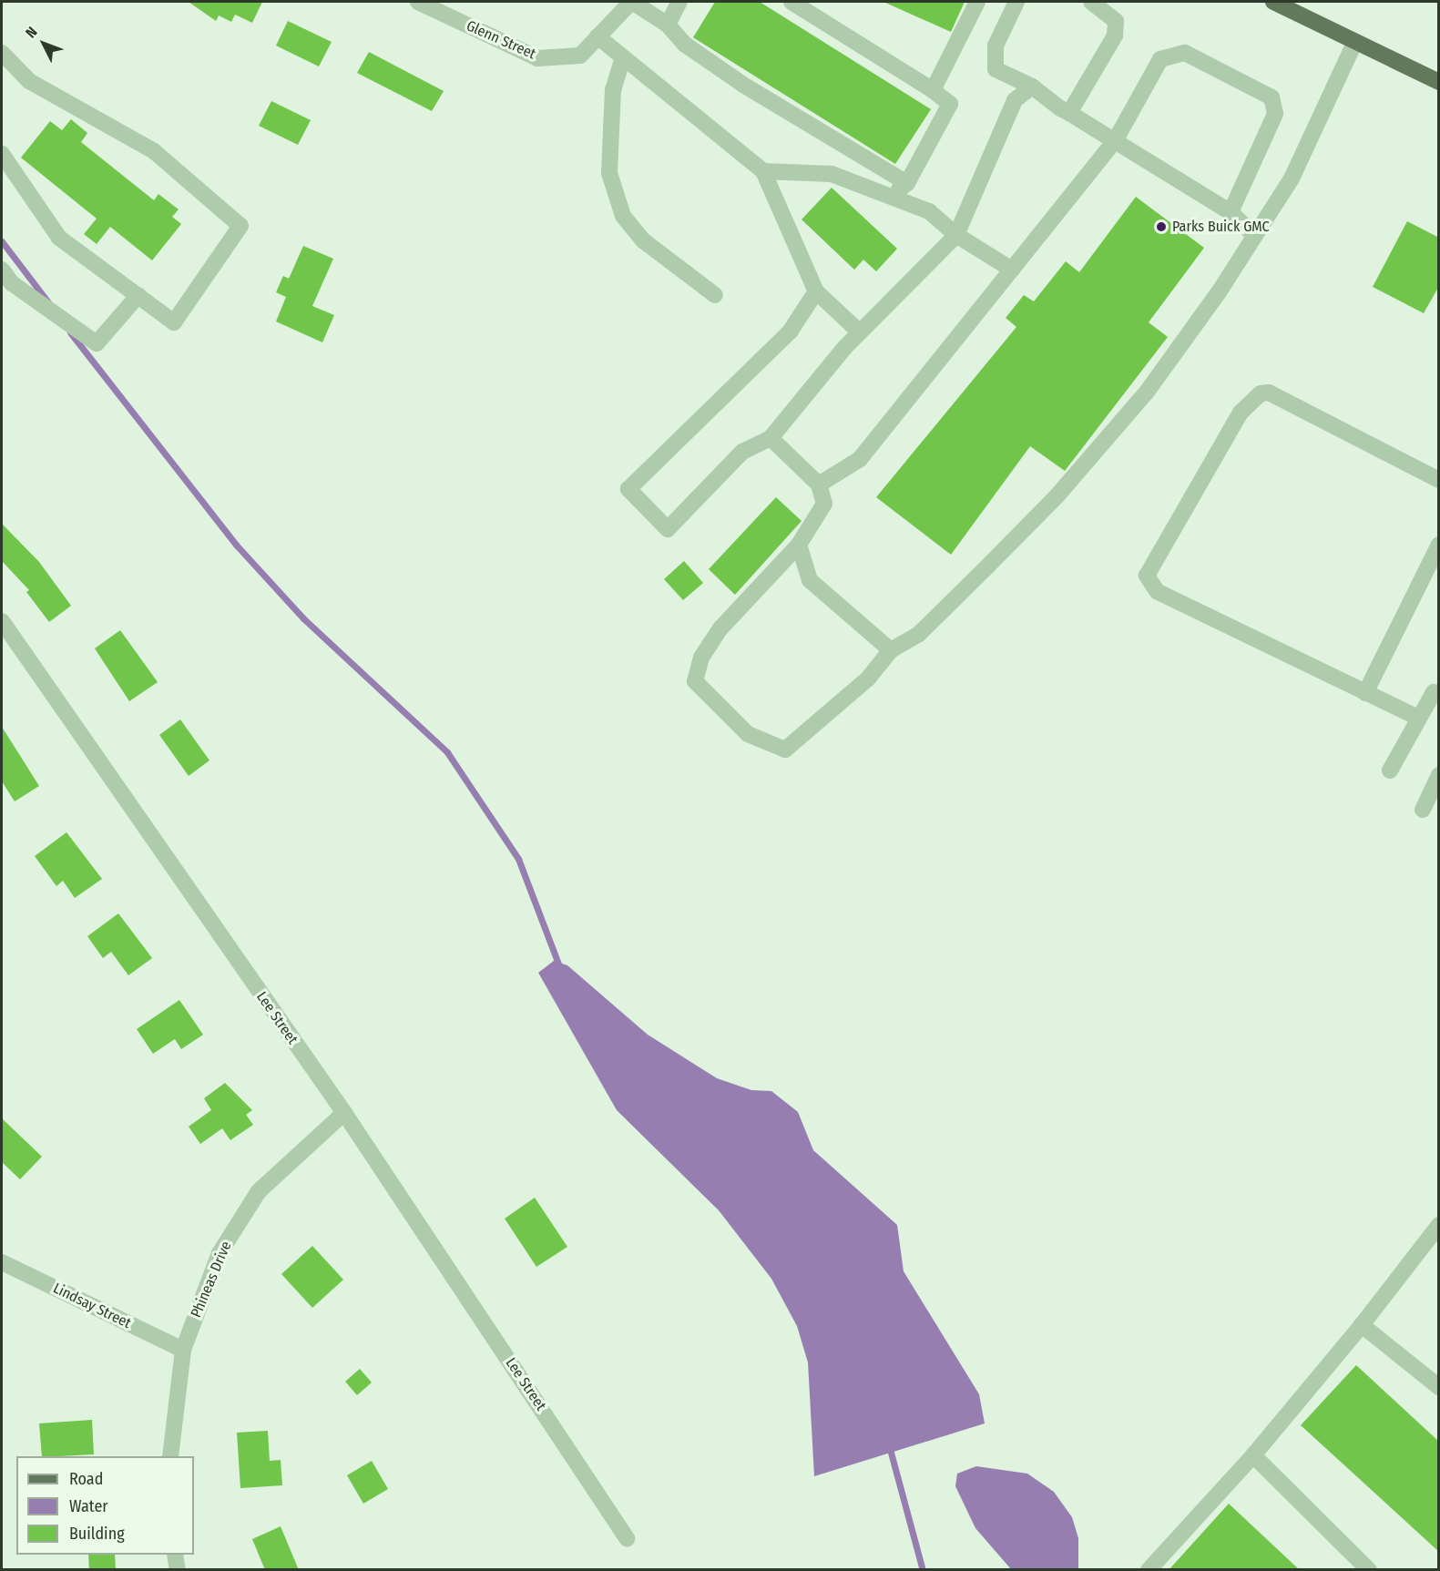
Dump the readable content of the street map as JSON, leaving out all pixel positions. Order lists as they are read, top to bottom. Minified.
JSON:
{"streets":{"street":["Glenn Street","Lee Street","Phineas Drive","Lindsay Street"]},"crossings":[["Lee Street","Phineas Drive"],["Phineas Drive","Lindsay Street"]],"places":["Parks Buick GMC"],"legend":["Road","Water","Building"],"north":"top left"}
